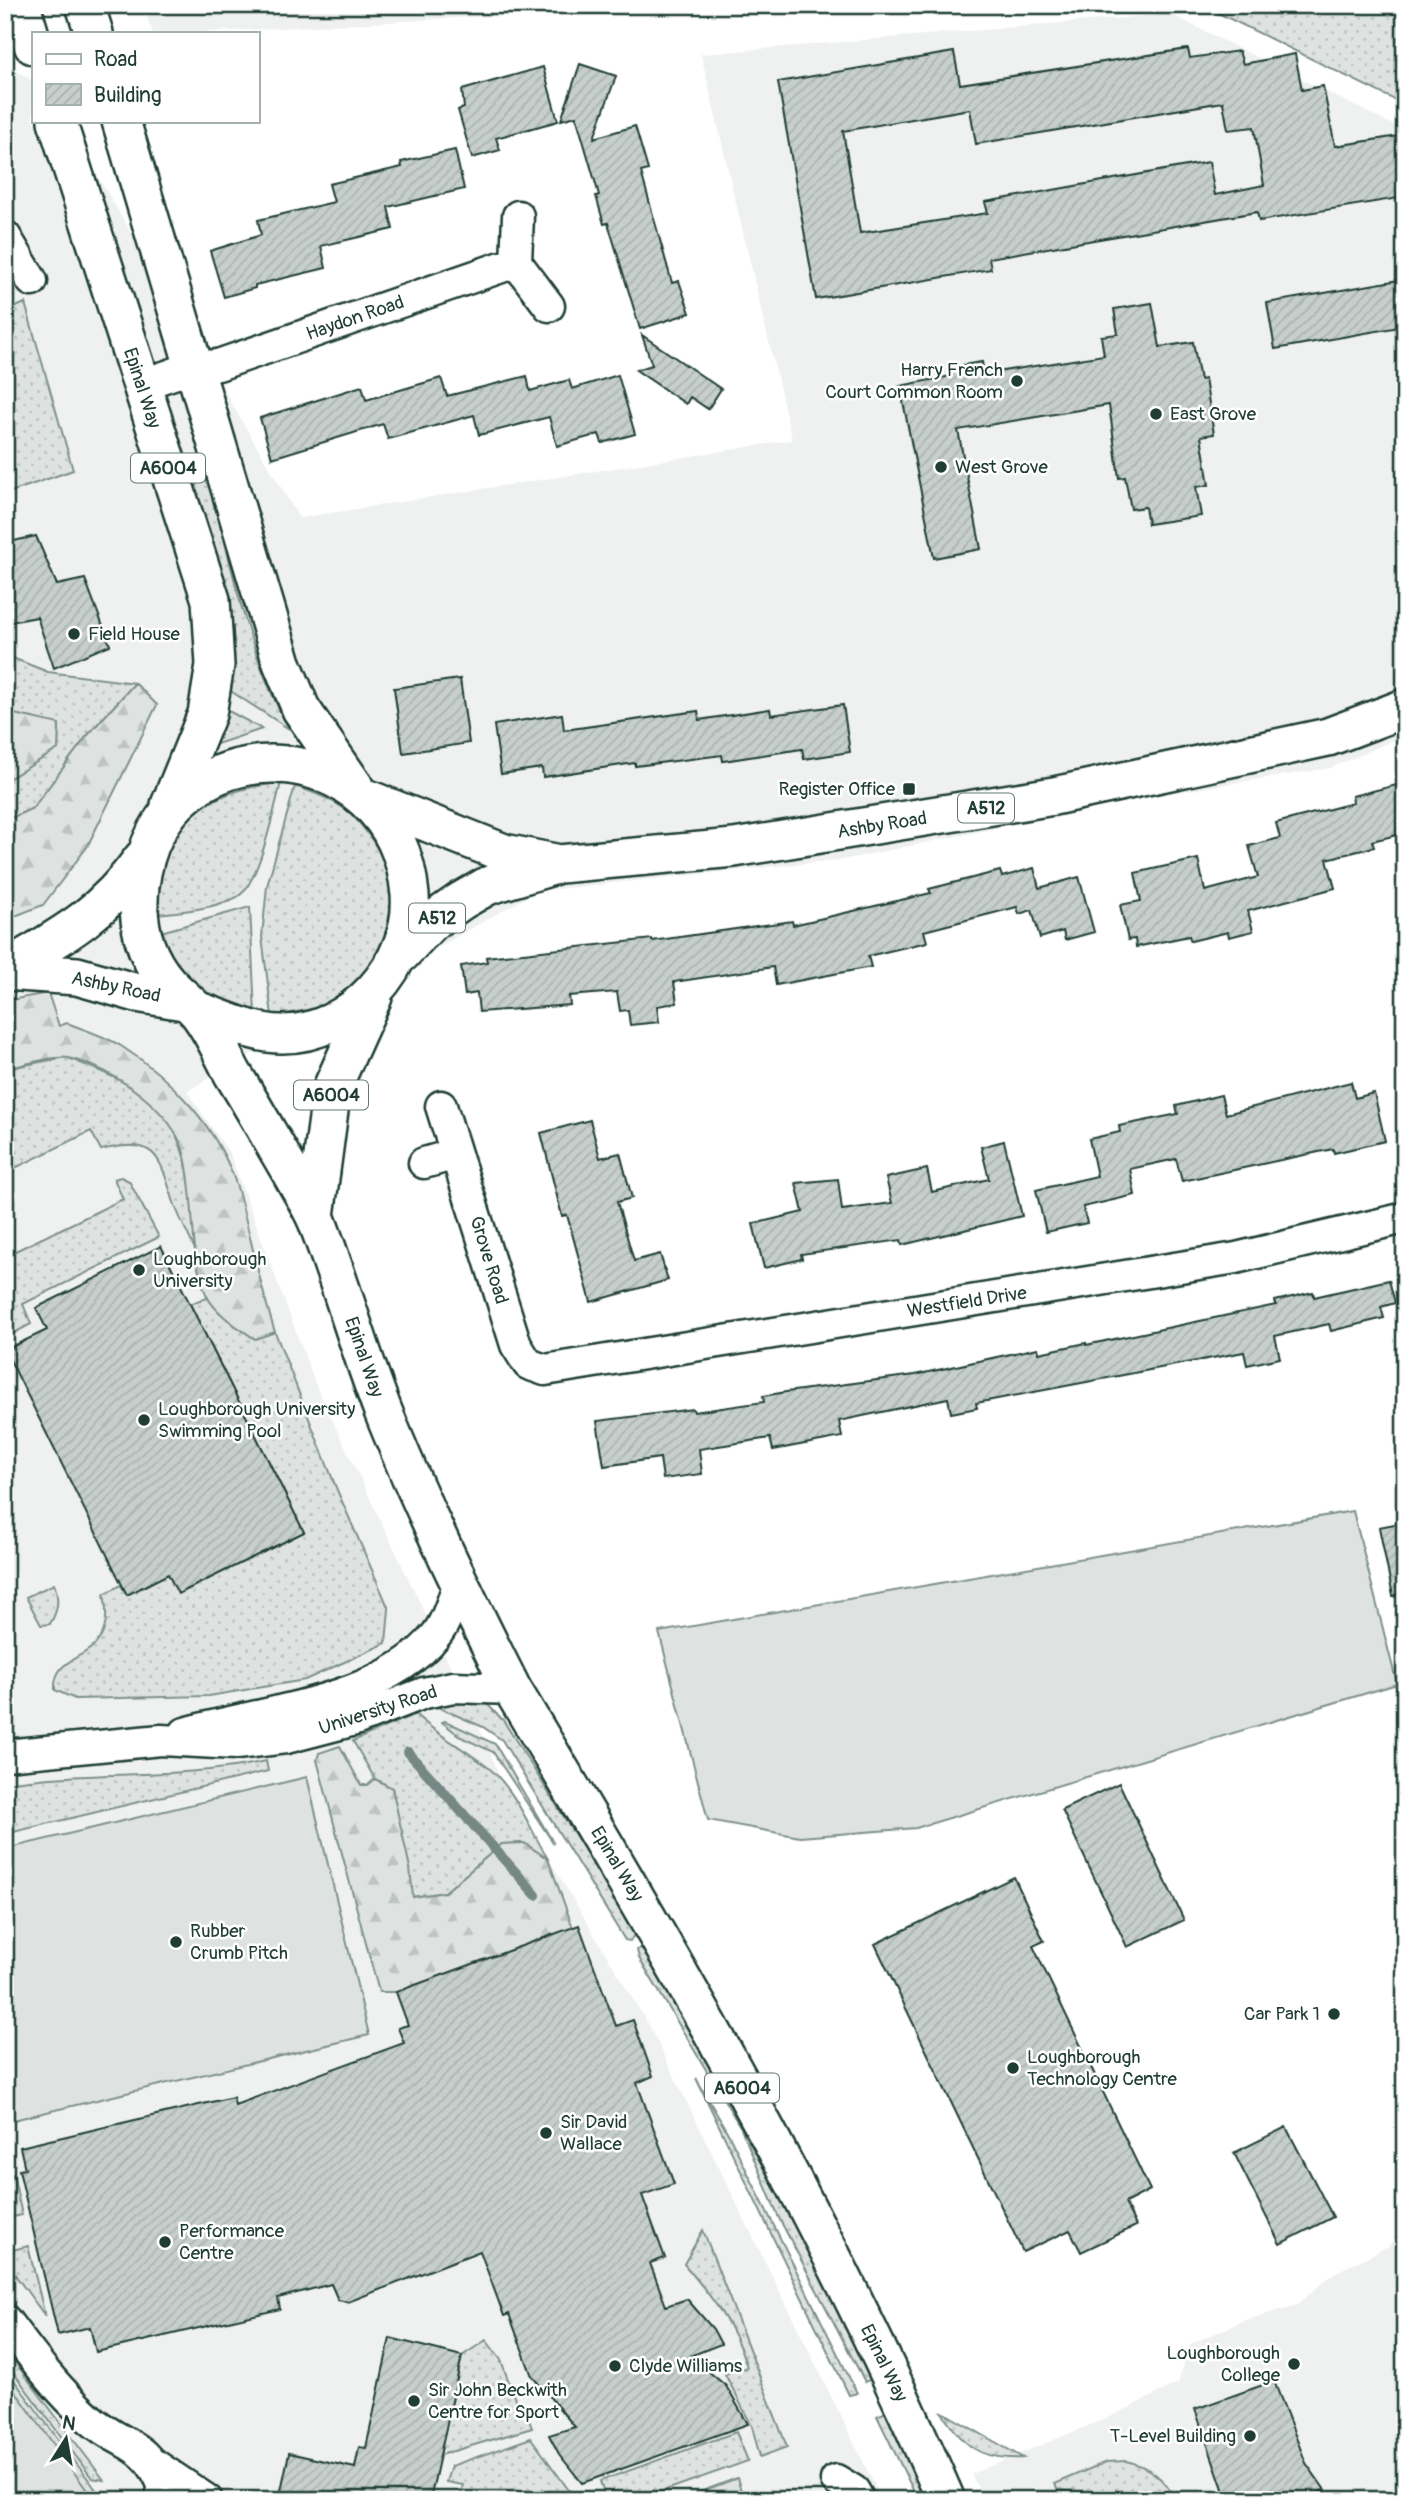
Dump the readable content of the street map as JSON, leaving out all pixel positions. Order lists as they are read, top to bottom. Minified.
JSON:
{"streets":{"main road":["Epinal Way","A6004","A512","Ashby Road"],"street":["Haydon Road","Grove Road","Westfield Drive","University Road"]},"crossings":[["Haydon Road","Epinal Way"],["Haydon Road","A6004"],["Epinal Way","Ashby Road"],["Epinal Way","University Road"],["A6004","Ashby Road"],["Grove Road","Westfield Drive"]],"places":{"other":["Harry French Court Common Room","East Grove","West Grove","Field House","Loughborough University","Loughborough University Swimming Pool","Rubber Crumb Pitch","Car Park 1","Loughborough Technology Centre","Sir David Wallace","Performance Centre","Loughborough College","Clyde Williams","Sir John Beckwith Centre for Sport","T-Level Building"],"transit":["Register Office"]},"legend":["Road","Building"],"north":"top"}
